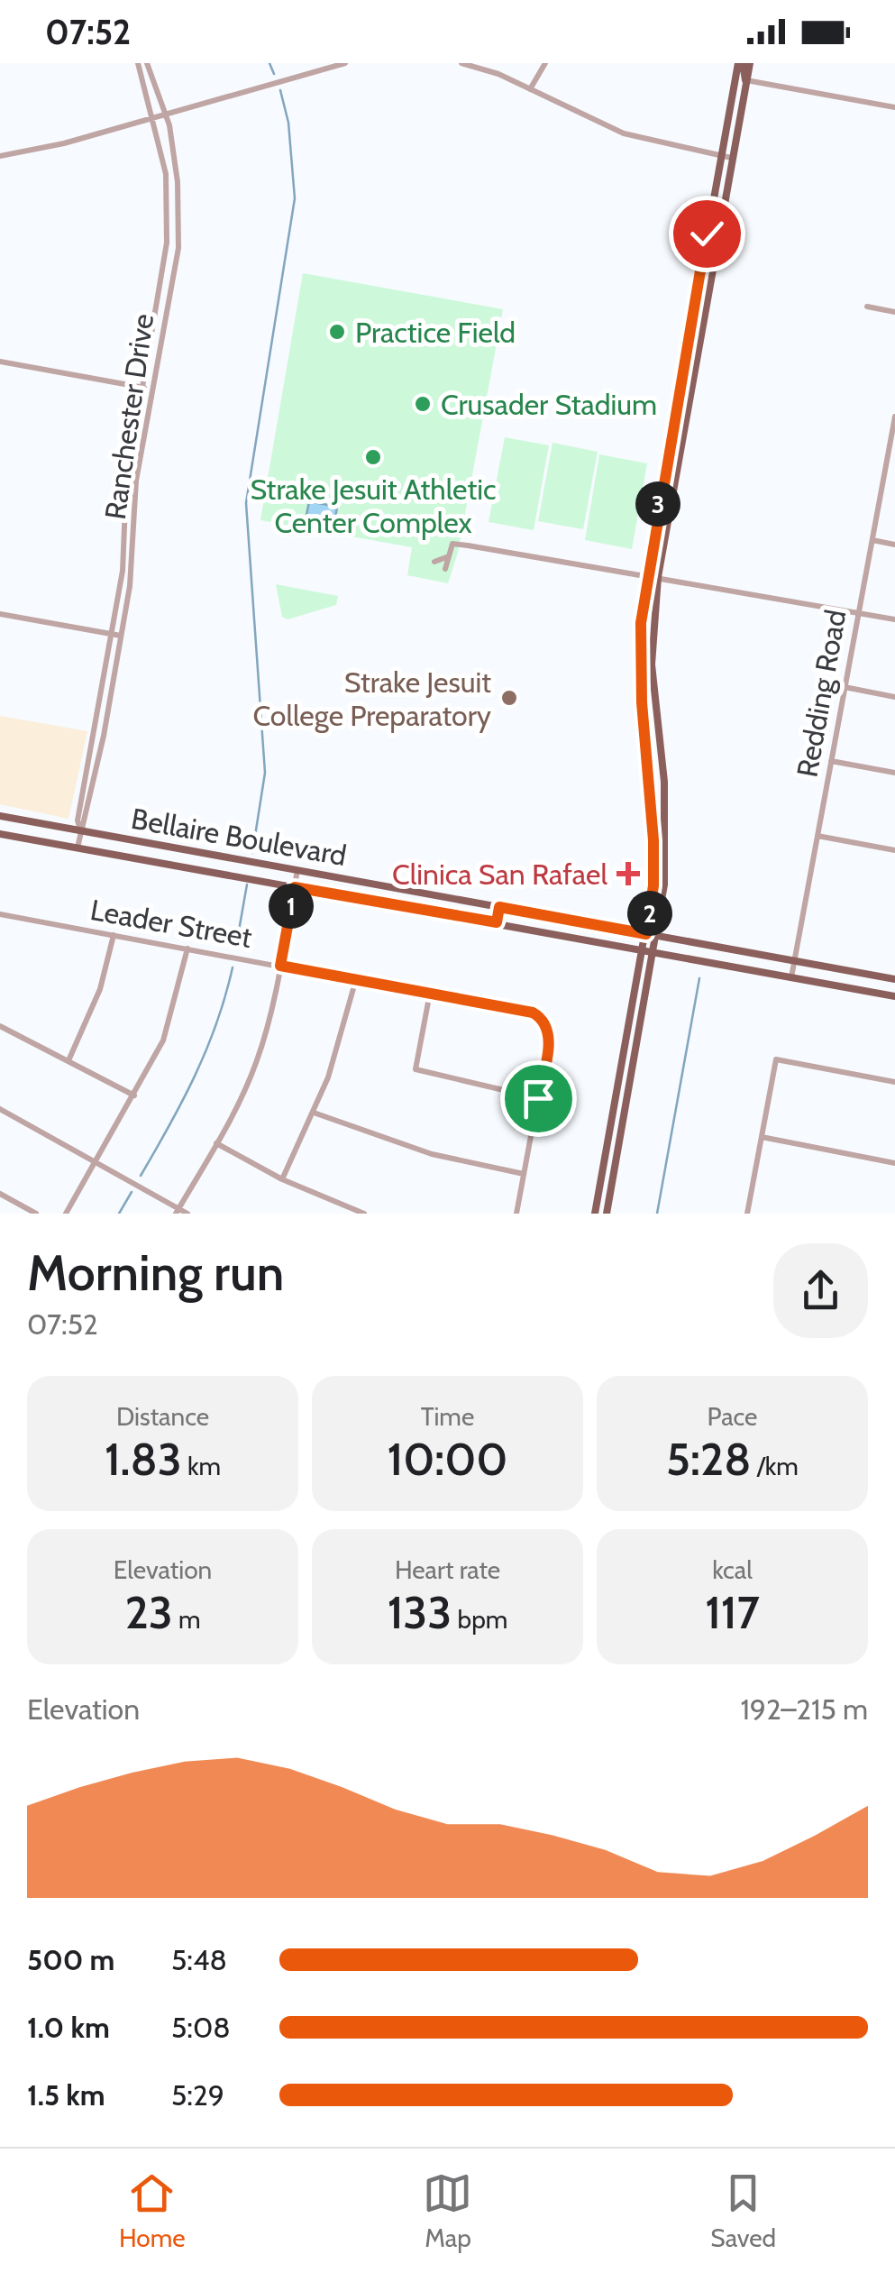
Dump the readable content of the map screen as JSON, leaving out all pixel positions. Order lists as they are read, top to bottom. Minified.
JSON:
{"streets":{"main road":["Bellaire Boulevard"],"street":["Ranchester Drive","Redding Road","Leader Street"]},"crossings":[["Ranchester Drive","Bellaire Boulevard"],["Redding Road","Bellaire Boulevard"]],"places":{"other":["Practice Field","Crusader Stadium","Strake Jesuit Athletic Center Complex","Strake Jesuit College Preparatory"],"health":["Clinica San Rafael"]},"page":{"status":"07:52","pins":["3","1","2"],"heading":["Morning run","07:52"],"stats":[["Distance","1.83 km"],["Time","10:00"],["Pace","5:28 /km"],["Elevation","23 m"],["Heart rate","133 bpm"],["kcal","117"]],"chart":["Elevation","192–215 m"],"list":[{"name":"500 m","note":"5:48"},{"name":"1.0 km","note":"5:08"},{"name":"1.5 km","note":"5:29"}],"tabs":["Home","Map","Saved"]}}
